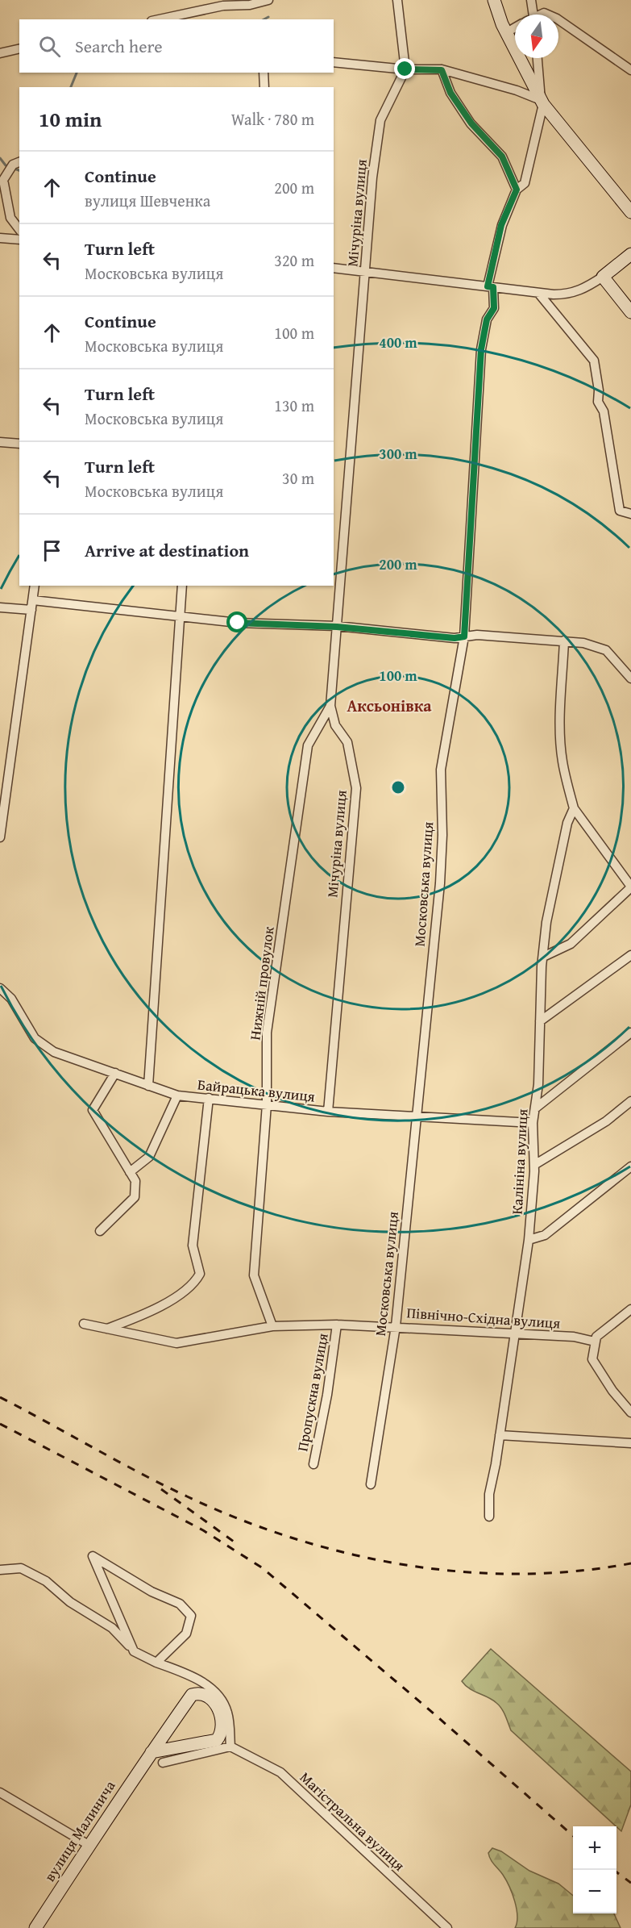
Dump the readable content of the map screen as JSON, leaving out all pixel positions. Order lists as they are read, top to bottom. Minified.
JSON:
{"streets":{"street":["Мічуріна вулиця","Московська вулиця","Нижній провулок","Байрацька вулиця","Калініна вулиця","Північно-Східна вулиця","Пропускна вулиця","Магістральна вулиця","вулиця Малинича"]},"crossings":[["Мічуріна вулиця","Нижній провулок"],["Мічуріна вулиця","Байрацька вулиця"],["Московська вулиця","Байрацька вулиця"],["Московська вулиця","Північно-Східна вулиця"],["Нижній провулок","Байрацька вулиця"],["Нижній провулок","Північно-Східна вулиця"],["Байрацька вулиця","Калініна вулиця"],["Калініна вулиця","Північно-Східна вулиця"],["Північно-Східна вулиця","Пропускна вулиця"]],"districts":["Аксьонівка"],"north":"bottom","page":{"search":"Search here","heading":["10 min","Walk · 780 m"],"list":[["Continue","вулиця Шевченка","200 m"],["Turn left","Московська вулиця","320 m"],["Continue","Московська вулиця","100 m"],["Turn left","Московська вулиця","130 m"],["Turn left","Московська вулиця","30 m"],"Arrive at destination"],"map_buttons":["+","−"]},"rings":["400 m","300 m","200 m","100 m"]}
